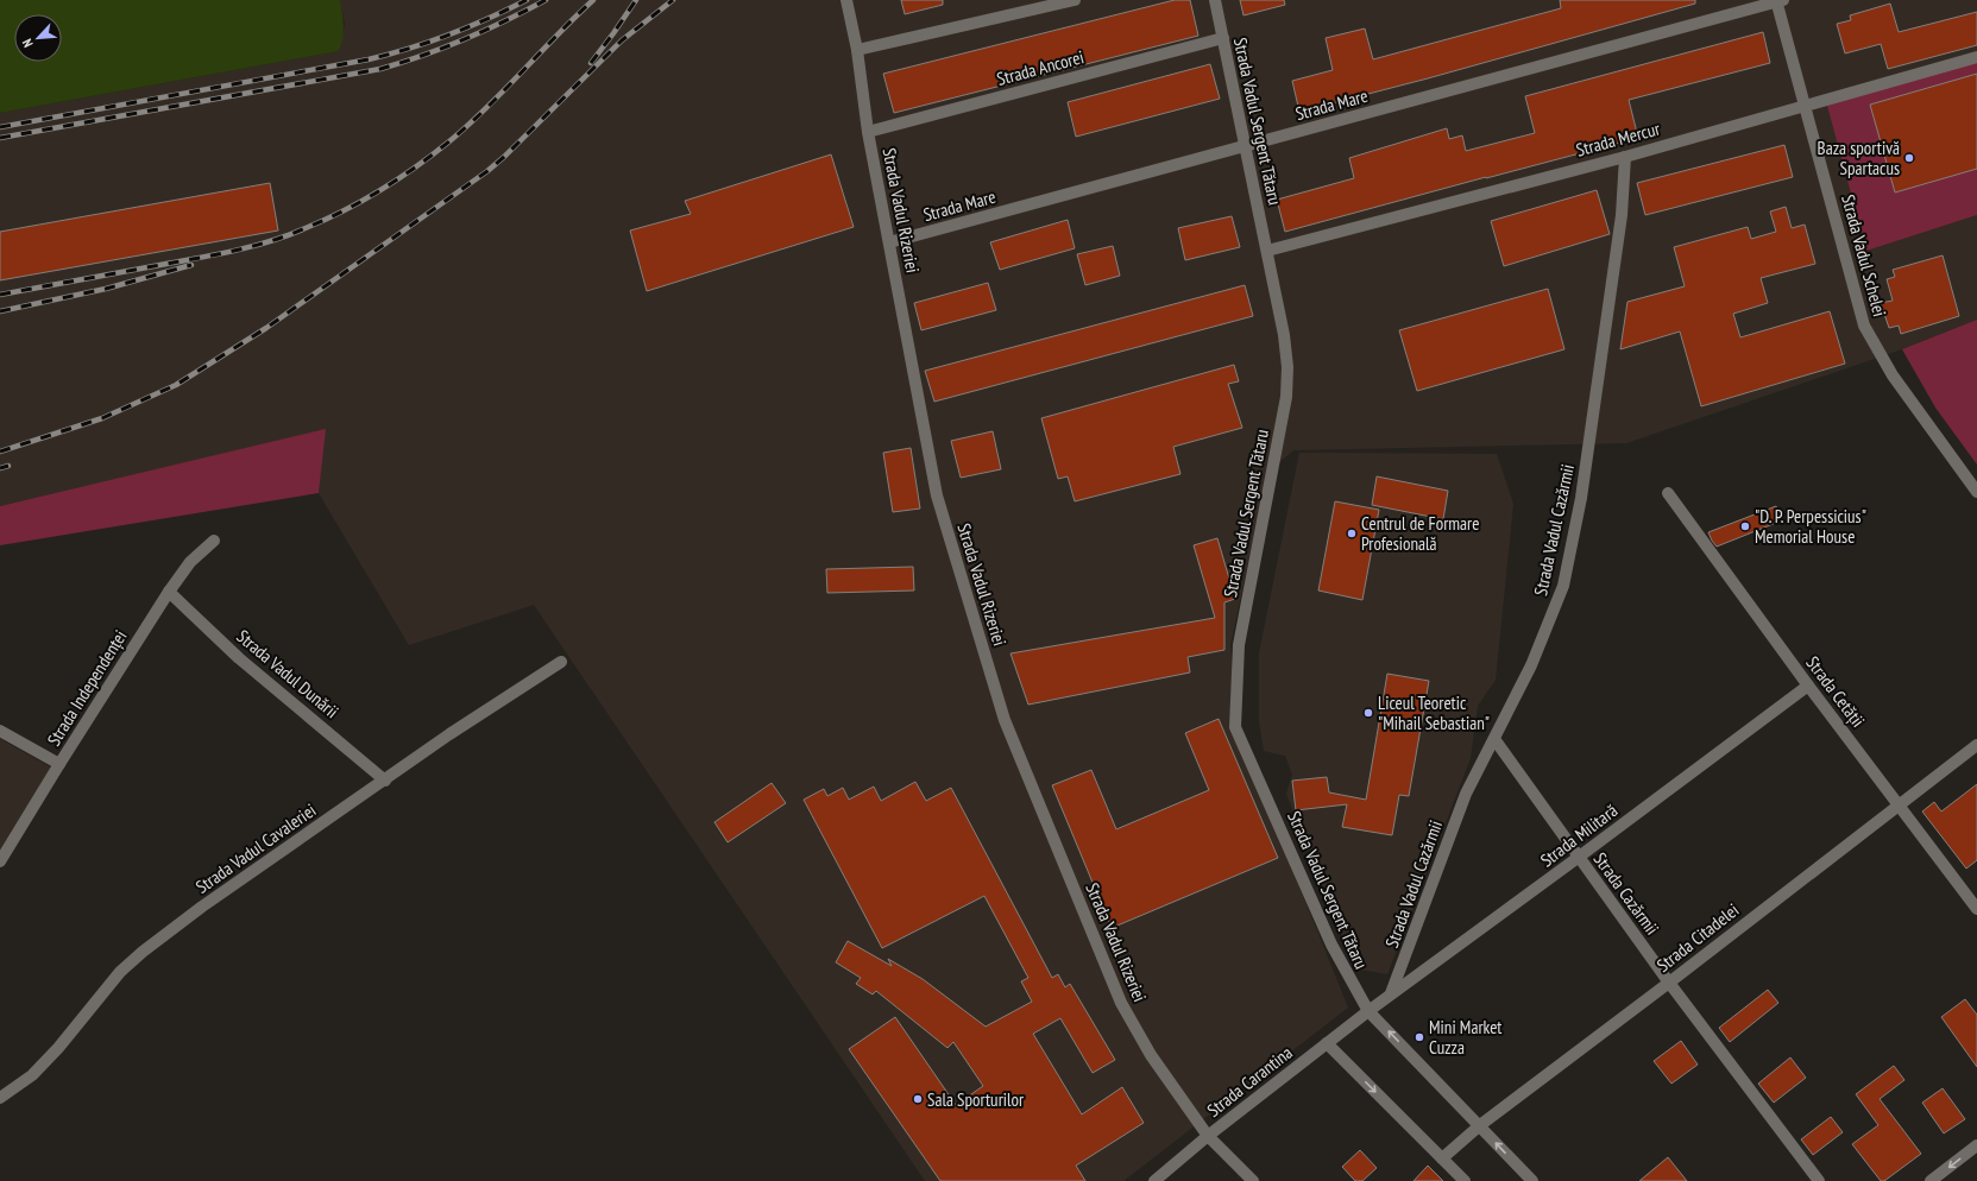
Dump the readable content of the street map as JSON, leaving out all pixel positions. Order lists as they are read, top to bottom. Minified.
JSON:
{"streets":{"street":["Strada Ancorei","Strada Mare","Strada Vadul Sergent Tătaru","Strada Mercur","Strada Vadul Rizeriei","Strada Vadul Schelei","Strada Vadul Cazărmii","Strada Vadul Dunării","Strada Independenței","Strada Cetății","Strada Militară","Strada Vadul Cavaleriei","Strada Cazărmii","Strada Citadelei","Strada Carantina"]},"crossings":[["Strada Ancorei","Strada Vadul Sergent Tătaru"],["Strada Ancorei","Strada Vadul Rizeriei"],["Strada Mare","Strada Vadul Sergent Tătaru"],["Strada Mare","Strada Vadul Rizeriei"],["Strada Mare","Strada Vadul Schelei"],["Strada Vadul Sergent Tătaru","Strada Mercur"],["Strada Vadul Sergent Tătaru","Strada Militară"],["Strada Vadul Sergent Tătaru","Strada Citadelei"],["Strada Vadul Sergent Tătaru","Strada Carantina"],["Strada Mercur","Strada Vadul Schelei"],["Strada Mercur","Strada Vadul Cazărmii"],["Strada Vadul Rizeriei","Strada Carantina"],["Strada Vadul Cazărmii","Strada Militară"],["Strada Vadul Cazărmii","Strada Cazărmii"],["Strada Vadul Dunării","Strada Independenței"],["Strada Vadul Dunării","Strada Vadul Cavaleriei"],["Strada Cetății","Strada Militară"],["Strada Cetății","Strada Citadelei"],["Strada Militară","Strada Cazărmii"],["Strada Militară","Strada Carantina"],["Strada Cazărmii","Strada Citadelei"]],"places":["Baza sportivă Spartacus","\"D. P. Perpessicius\" Memorial House","Centrul de Formare Profesională","Liceul Teoretic \"Mihail Sebastian\"","Mini Market Cuzza","Sala Sporturilor"],"north":"bottom left"}
